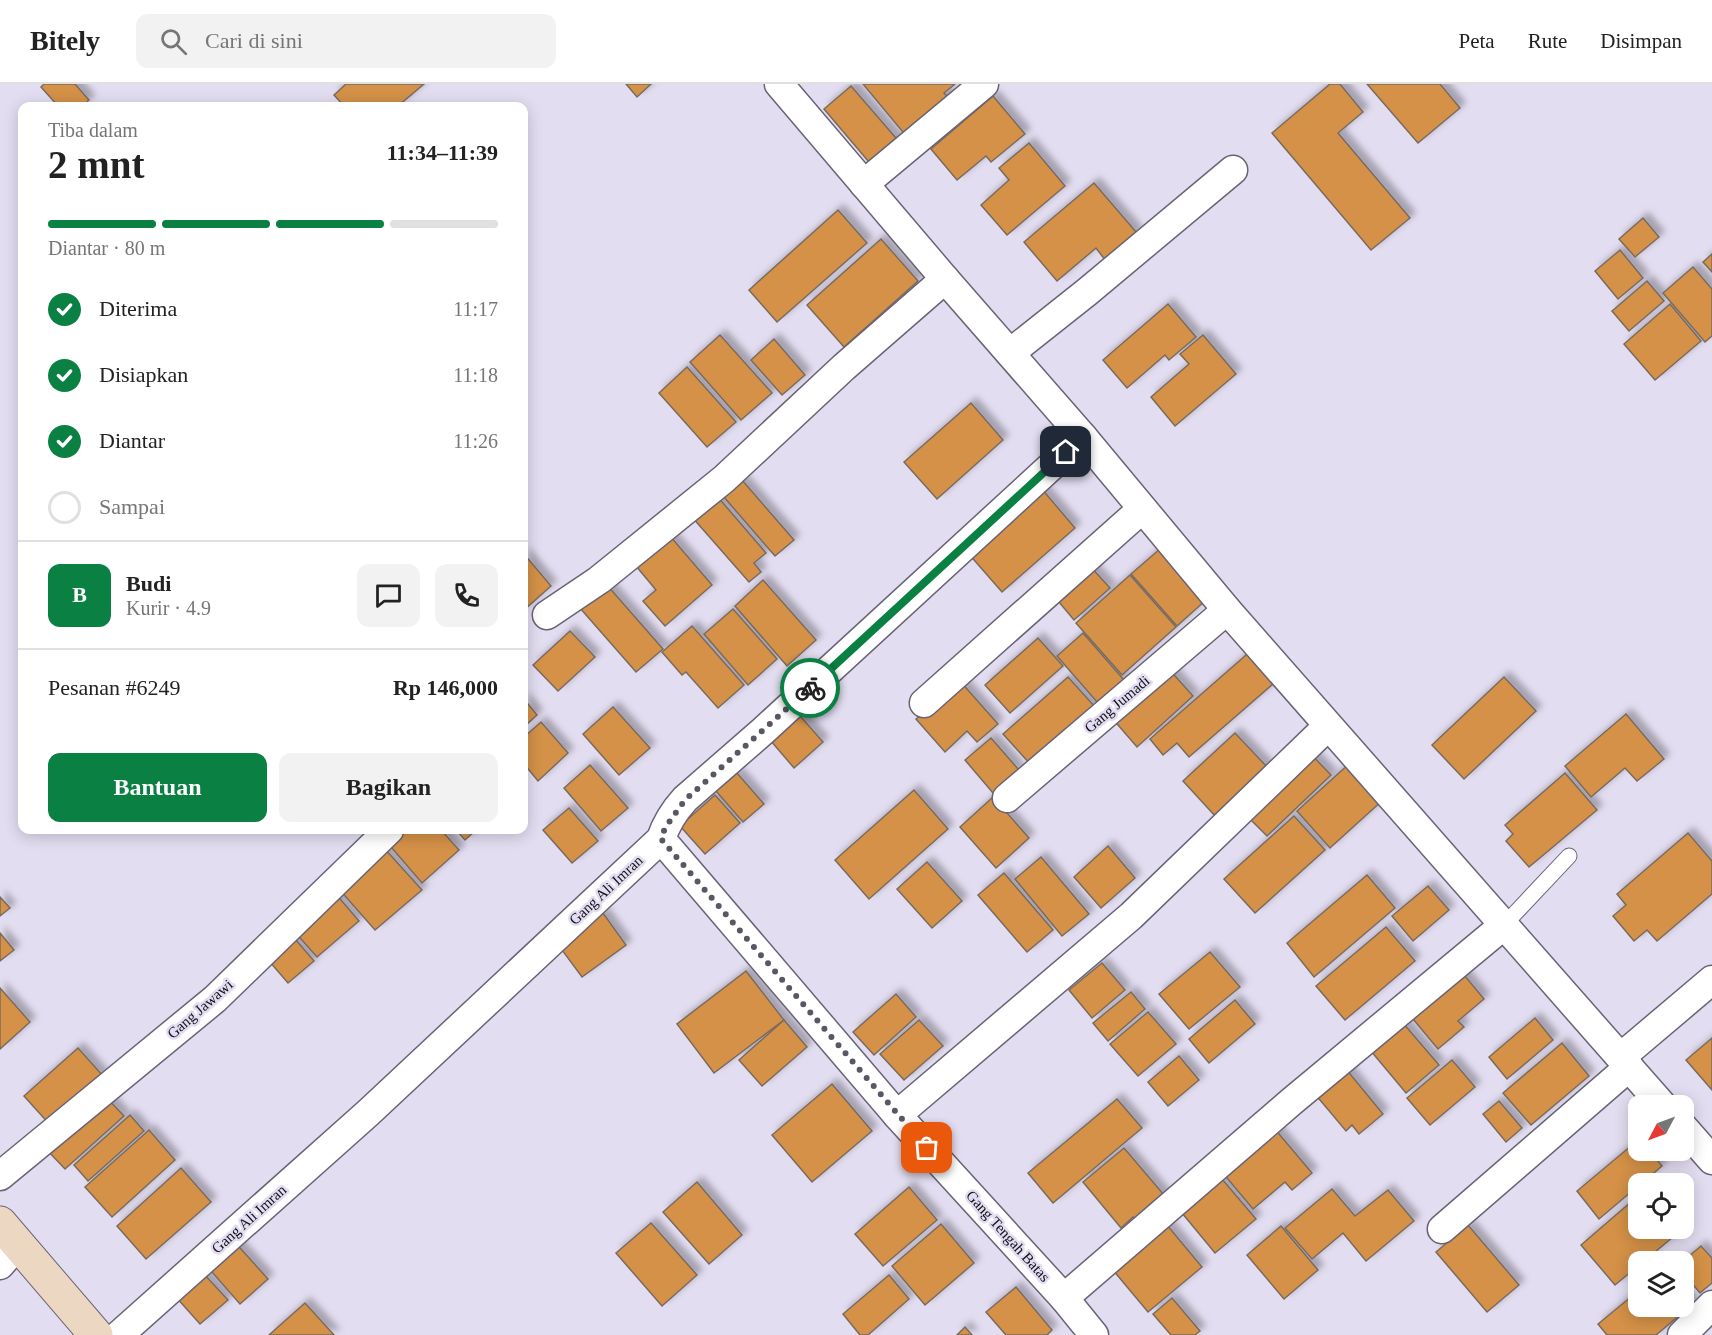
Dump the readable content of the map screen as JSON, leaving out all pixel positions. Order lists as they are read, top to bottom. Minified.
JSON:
{"streets":{"street":["Gang Jumadi","Gang Ali Imran","Gang Jawawi","Gang Tengah Batas"]},"crossings":[["Gang Ali Imran","Gang Tengah Batas"]],"north":"bottom left","page":{"header":"Bitely","search":"Cari di sini","nav":["Peta","Rute","Disimpan"],"heading":["2 mnt","Tiba dalam","11:34–11:39"],"panel":["Budi","Kurir · 4.9","Pesanan #6249","Rp 146,000"],"bar":"Diantar · 80 m","list":[["Diterima","11:17"],["Disiapkan","11:18"],["Diantar","11:26"],"Sampai"],"round":"B","buttons":["Bantuan","Bagikan"]}}
